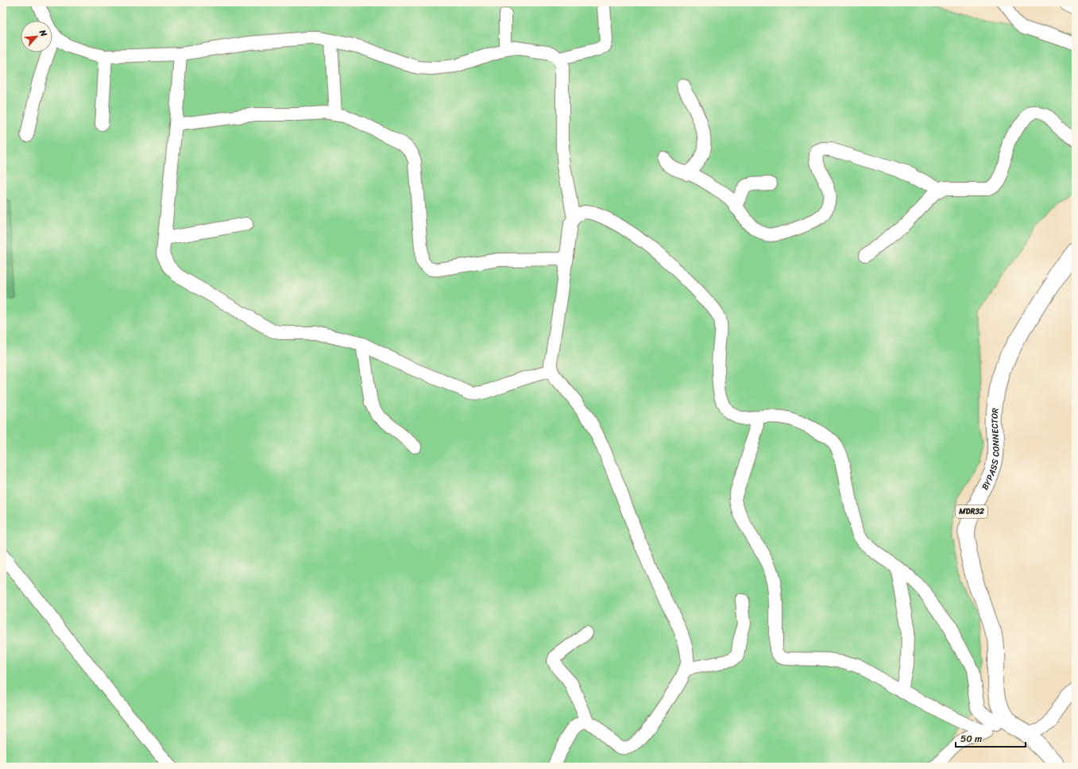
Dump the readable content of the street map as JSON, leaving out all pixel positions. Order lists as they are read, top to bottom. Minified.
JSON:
{"streets":{"main road":["BYPASS CONNECTOR","MDR32"]},"scale_bar":"50 m","north":"top right"}
